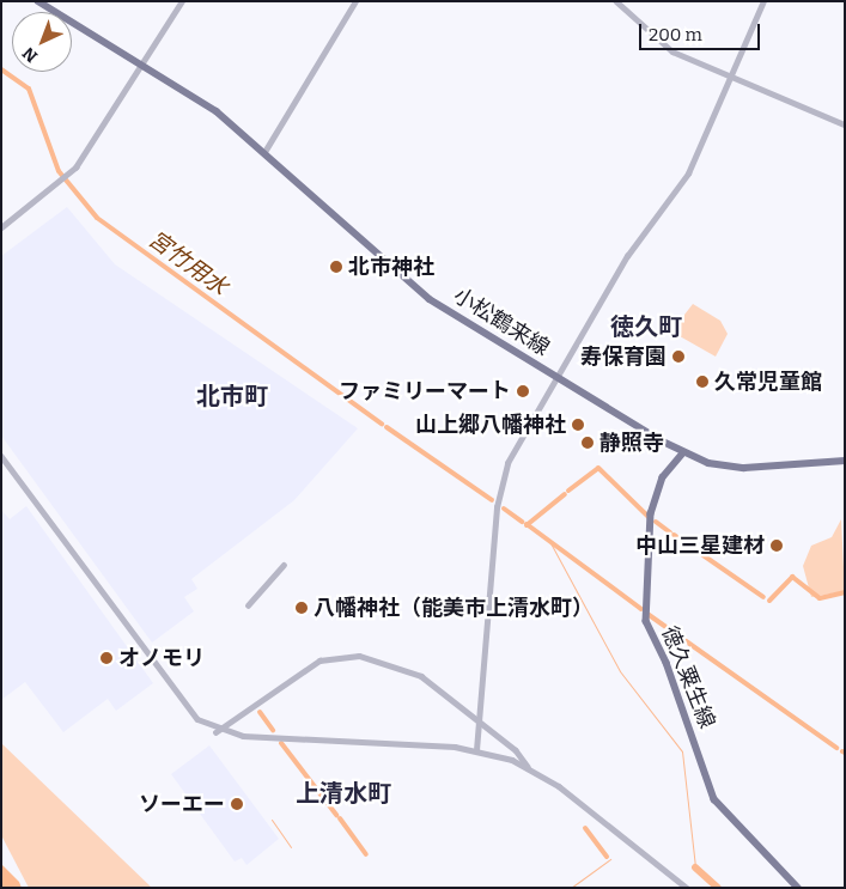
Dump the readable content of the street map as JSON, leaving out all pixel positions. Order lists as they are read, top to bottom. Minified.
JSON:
{"streets":{"main road":["小松鶴来線","徳久粟生線"]},"crossings":[["小松鶴来線","徳久粟生線"]],"districts":["徳久町","北市町","上清水町"],"water":["宮竹用水"],"places":["北市神社","寿保育園","久常児童館","ファミリーマート","山上郷八幡神社","静照寺","中山三星建材","八幡神社（能美市上清水町）","オノモリ","ソーエー"],"scale_bar":"200 m","north":"bottom left"}
